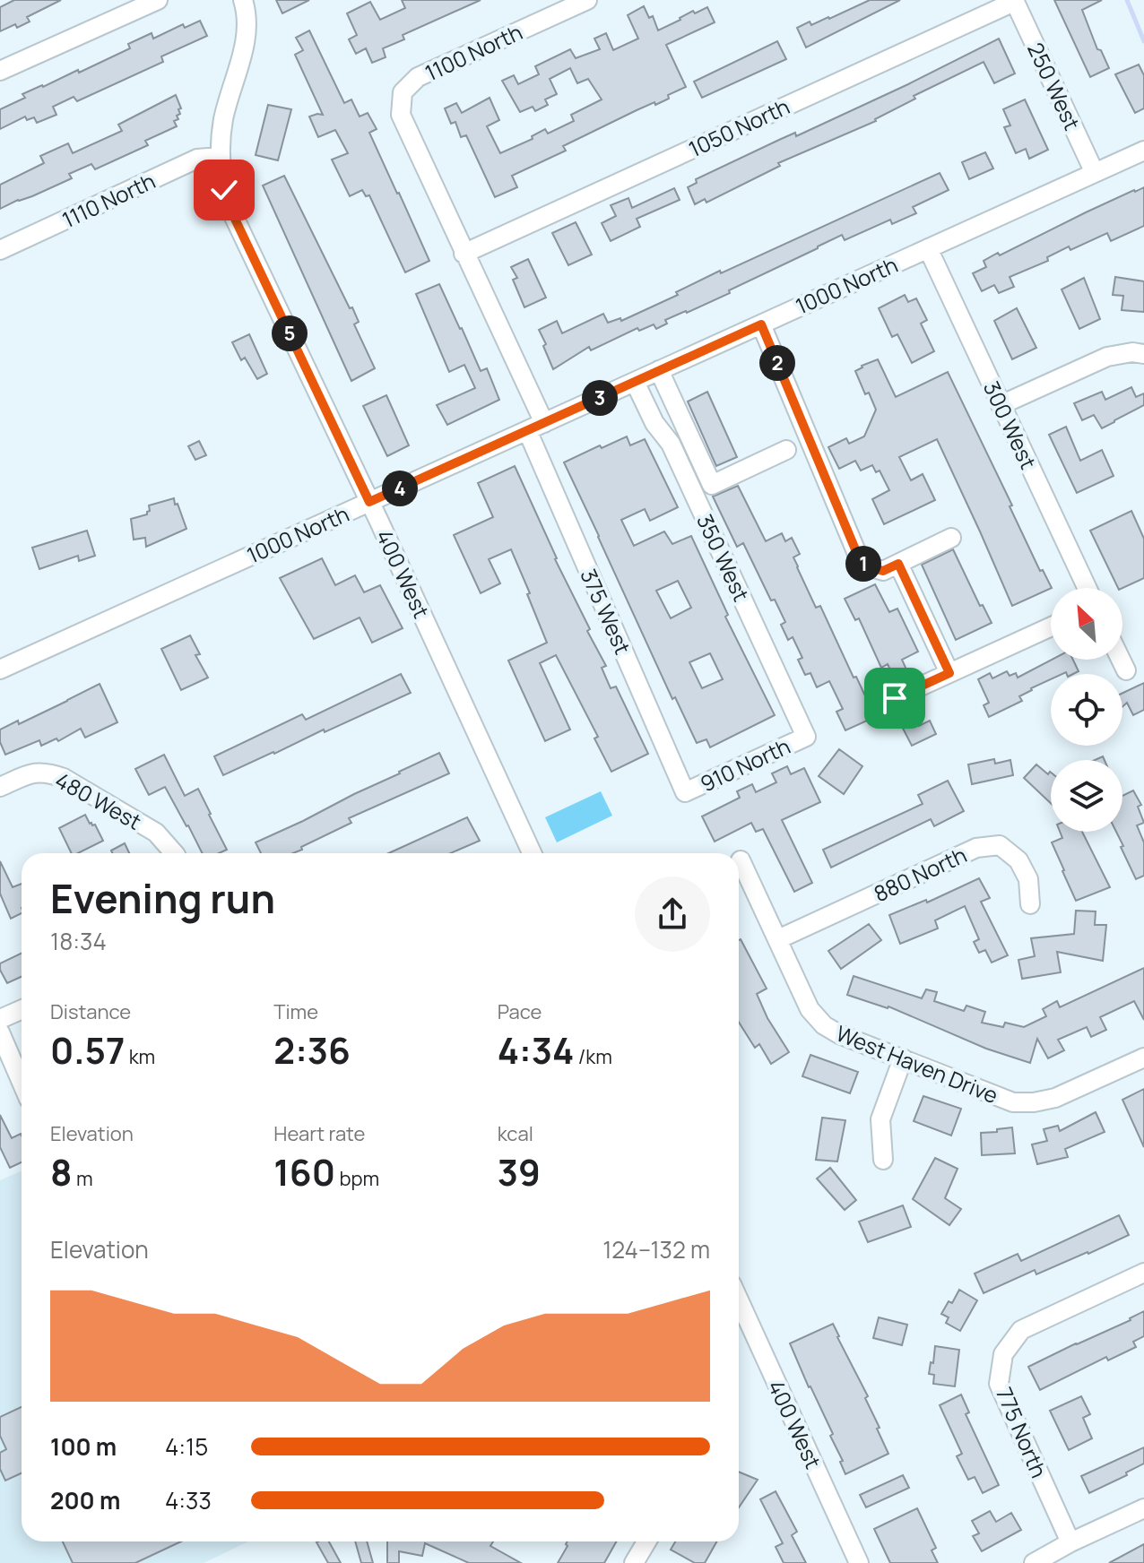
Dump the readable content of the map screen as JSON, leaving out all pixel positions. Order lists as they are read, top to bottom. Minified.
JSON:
{"streets":{"street":["1100 North","250 West","1050 North","1110 North","1000 North","300 West","350 West","400 West","375 West","910 North","480 West","880 North","West Haven Drive","775 North"]},"crossings":[["1100 North","375 West"],["250 West","1050 North"],["250 West","1000 North"],["1050 North","375 West"],["1110 North","400 West"],["1000 North","300 West"],["1000 North","350 West"],["1000 North","400 West"],["1000 North","375 West"],["350 West","910 North"],["375 West","910 North"],["880 North","West Haven Drive"]],"north":"top left","page":{"pins":["5","2","3","4","1"],"heading":["Evening run","18:34"],"stats":[["Distance","0.57 km"],["Time","2:36"],["Pace","4:34 /km"],["Elevation","8 m"],["Heart rate","160 bpm"],["kcal","39"]],"chart":["Elevation","124–132 m"],"list":[{"name":"100 m","note":"4:15"},{"name":"200 m","note":"4:33"}]}}
